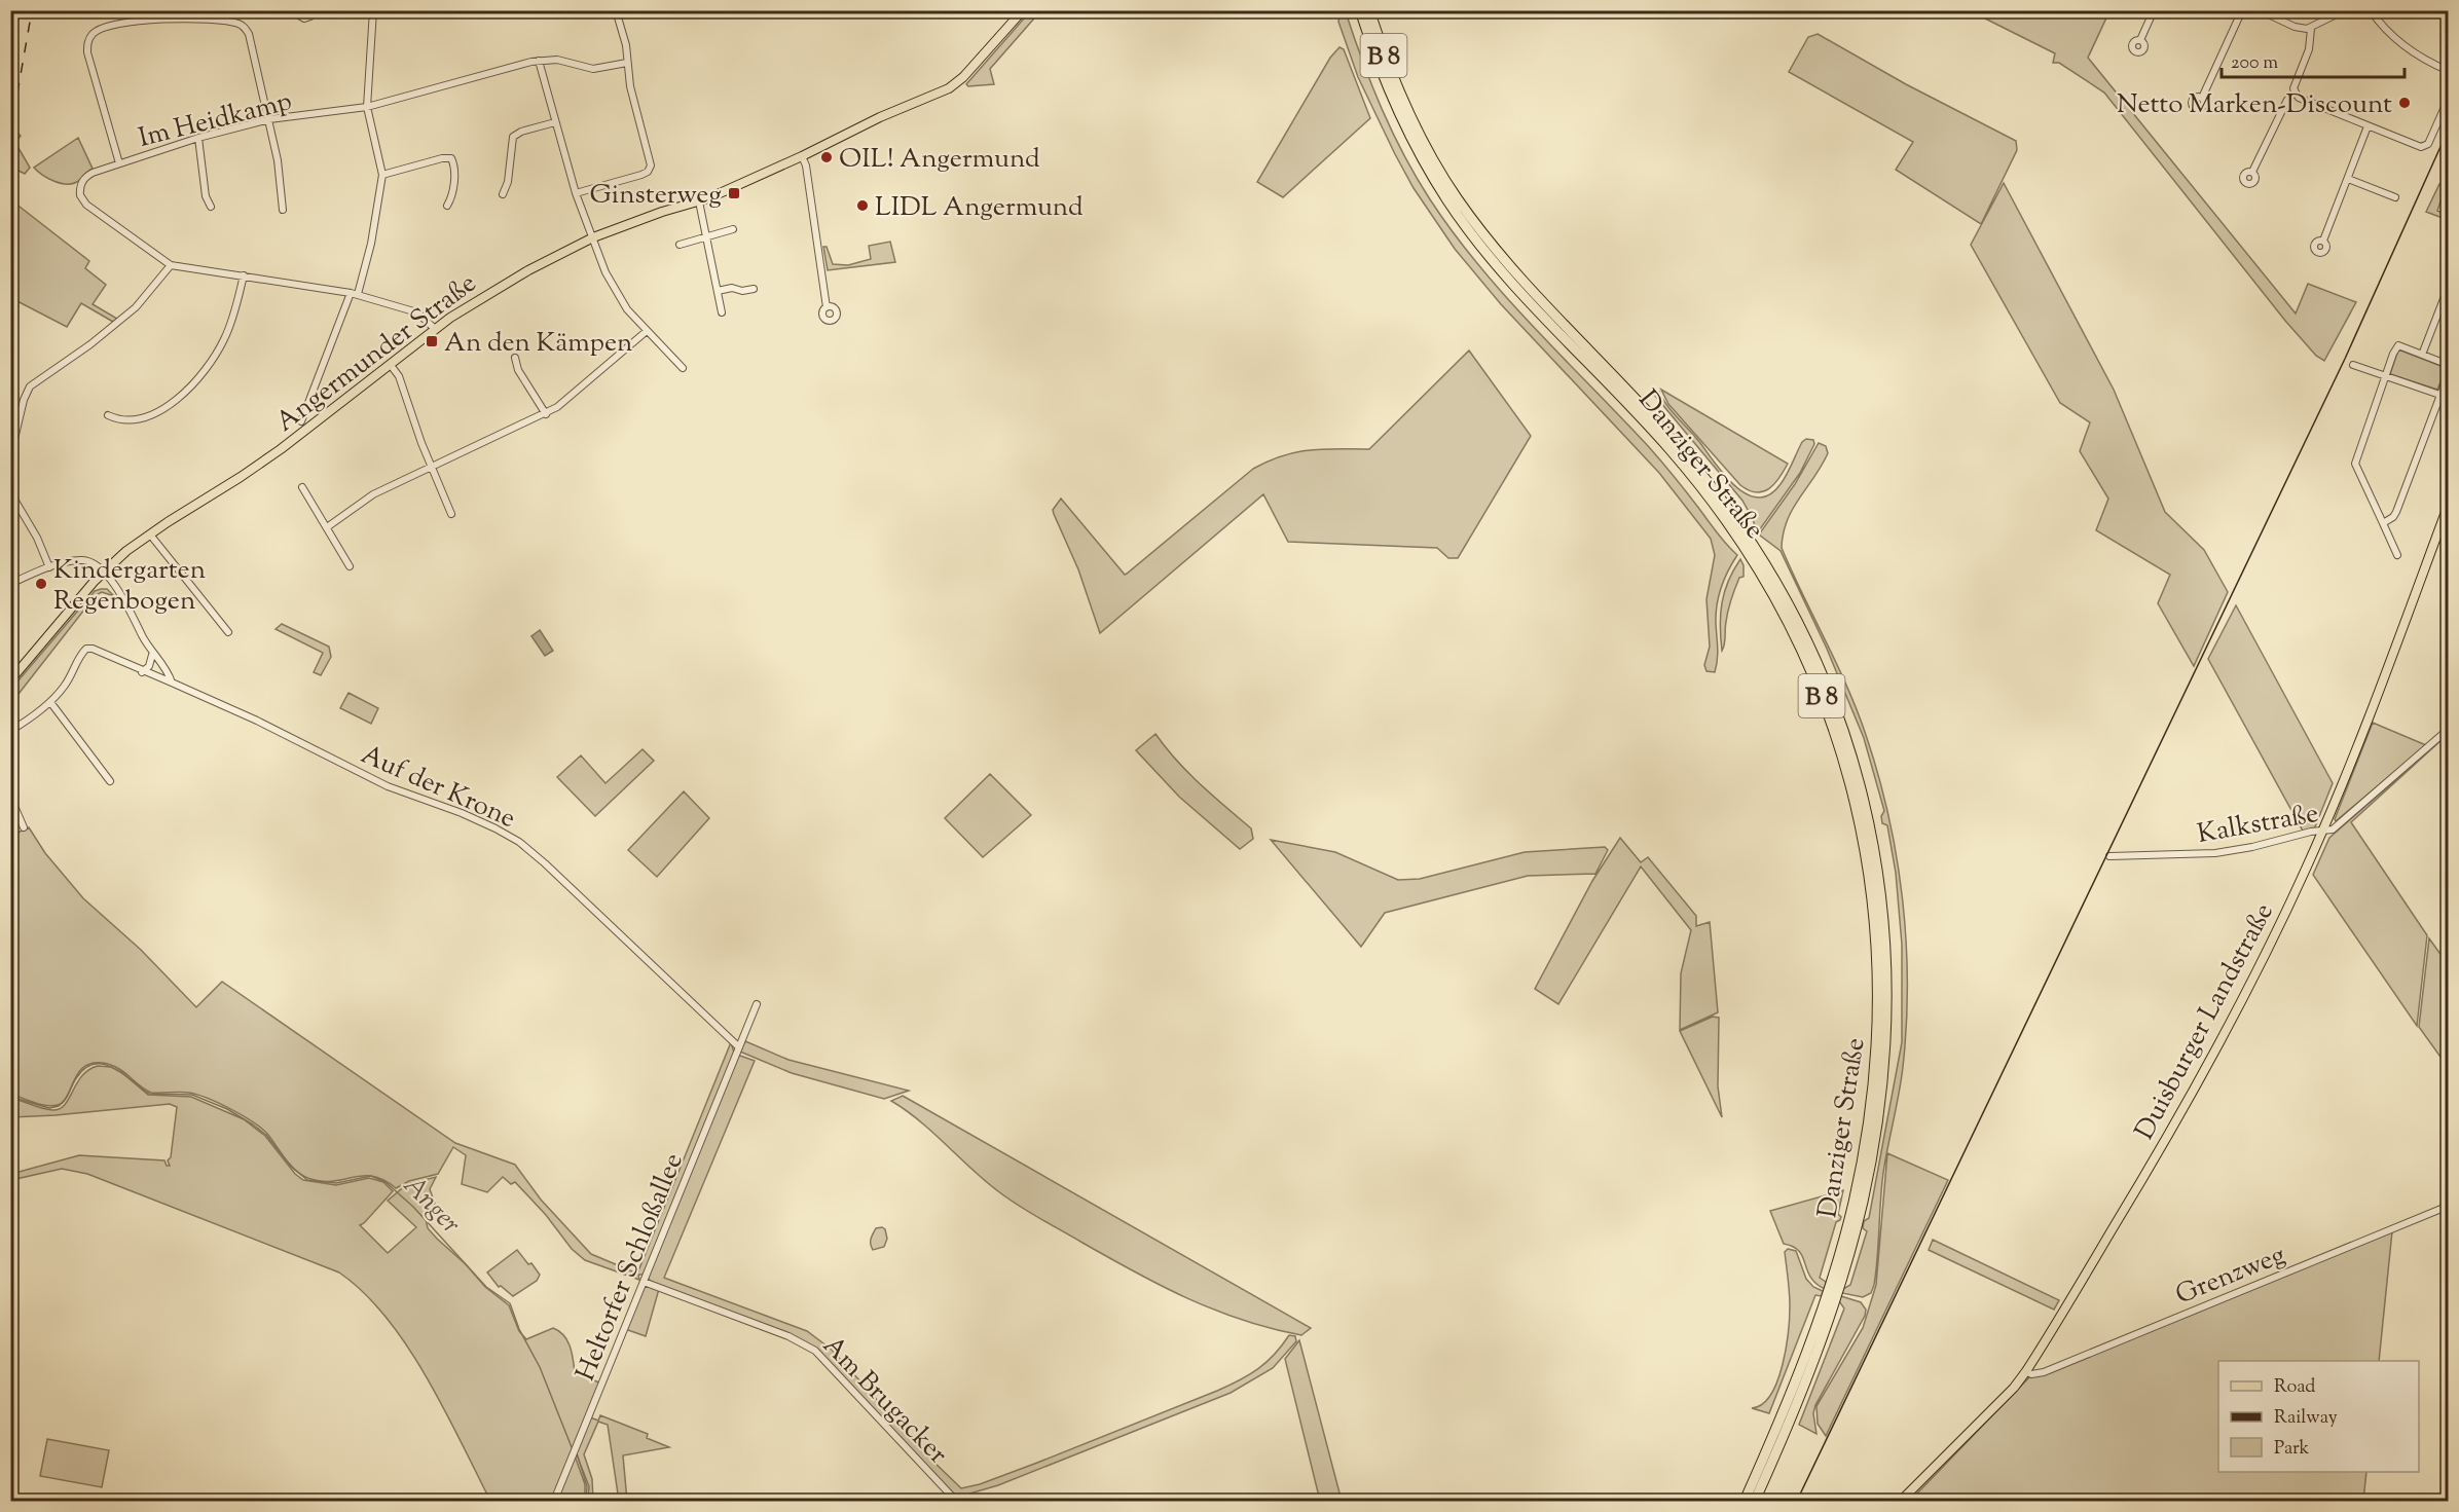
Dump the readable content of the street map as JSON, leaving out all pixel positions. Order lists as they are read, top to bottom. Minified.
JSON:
{"streets":{"highway":["B 8","Danziger Straße"],"main road":["Angermunder Straße","Duisburger Landstraße"],"street":["Im Heidkamp","Auf der Krone","Kalkstraße","Heltorfer Schloßallee","Grenzweg","Am Brugacker"]},"crossings":[["Auf der Krone","Heltorfer Schloßallee"],["Kalkstraße","Duisburger Landstraße"],["Duisburger Landstraße","Grenzweg"],["Heltorfer Schloßallee","Am Brugacker"]],"water":["Anger"],"places":{"other":["Netto Marken-Discount","OIL! Angermund","LIDL Angermund","Kindergarten Regenbogen"],"transit":["Ginsterweg","An den Kämpen"]},"legend":["Road","Railway","Park"],"scale_bar":"200 m"}
